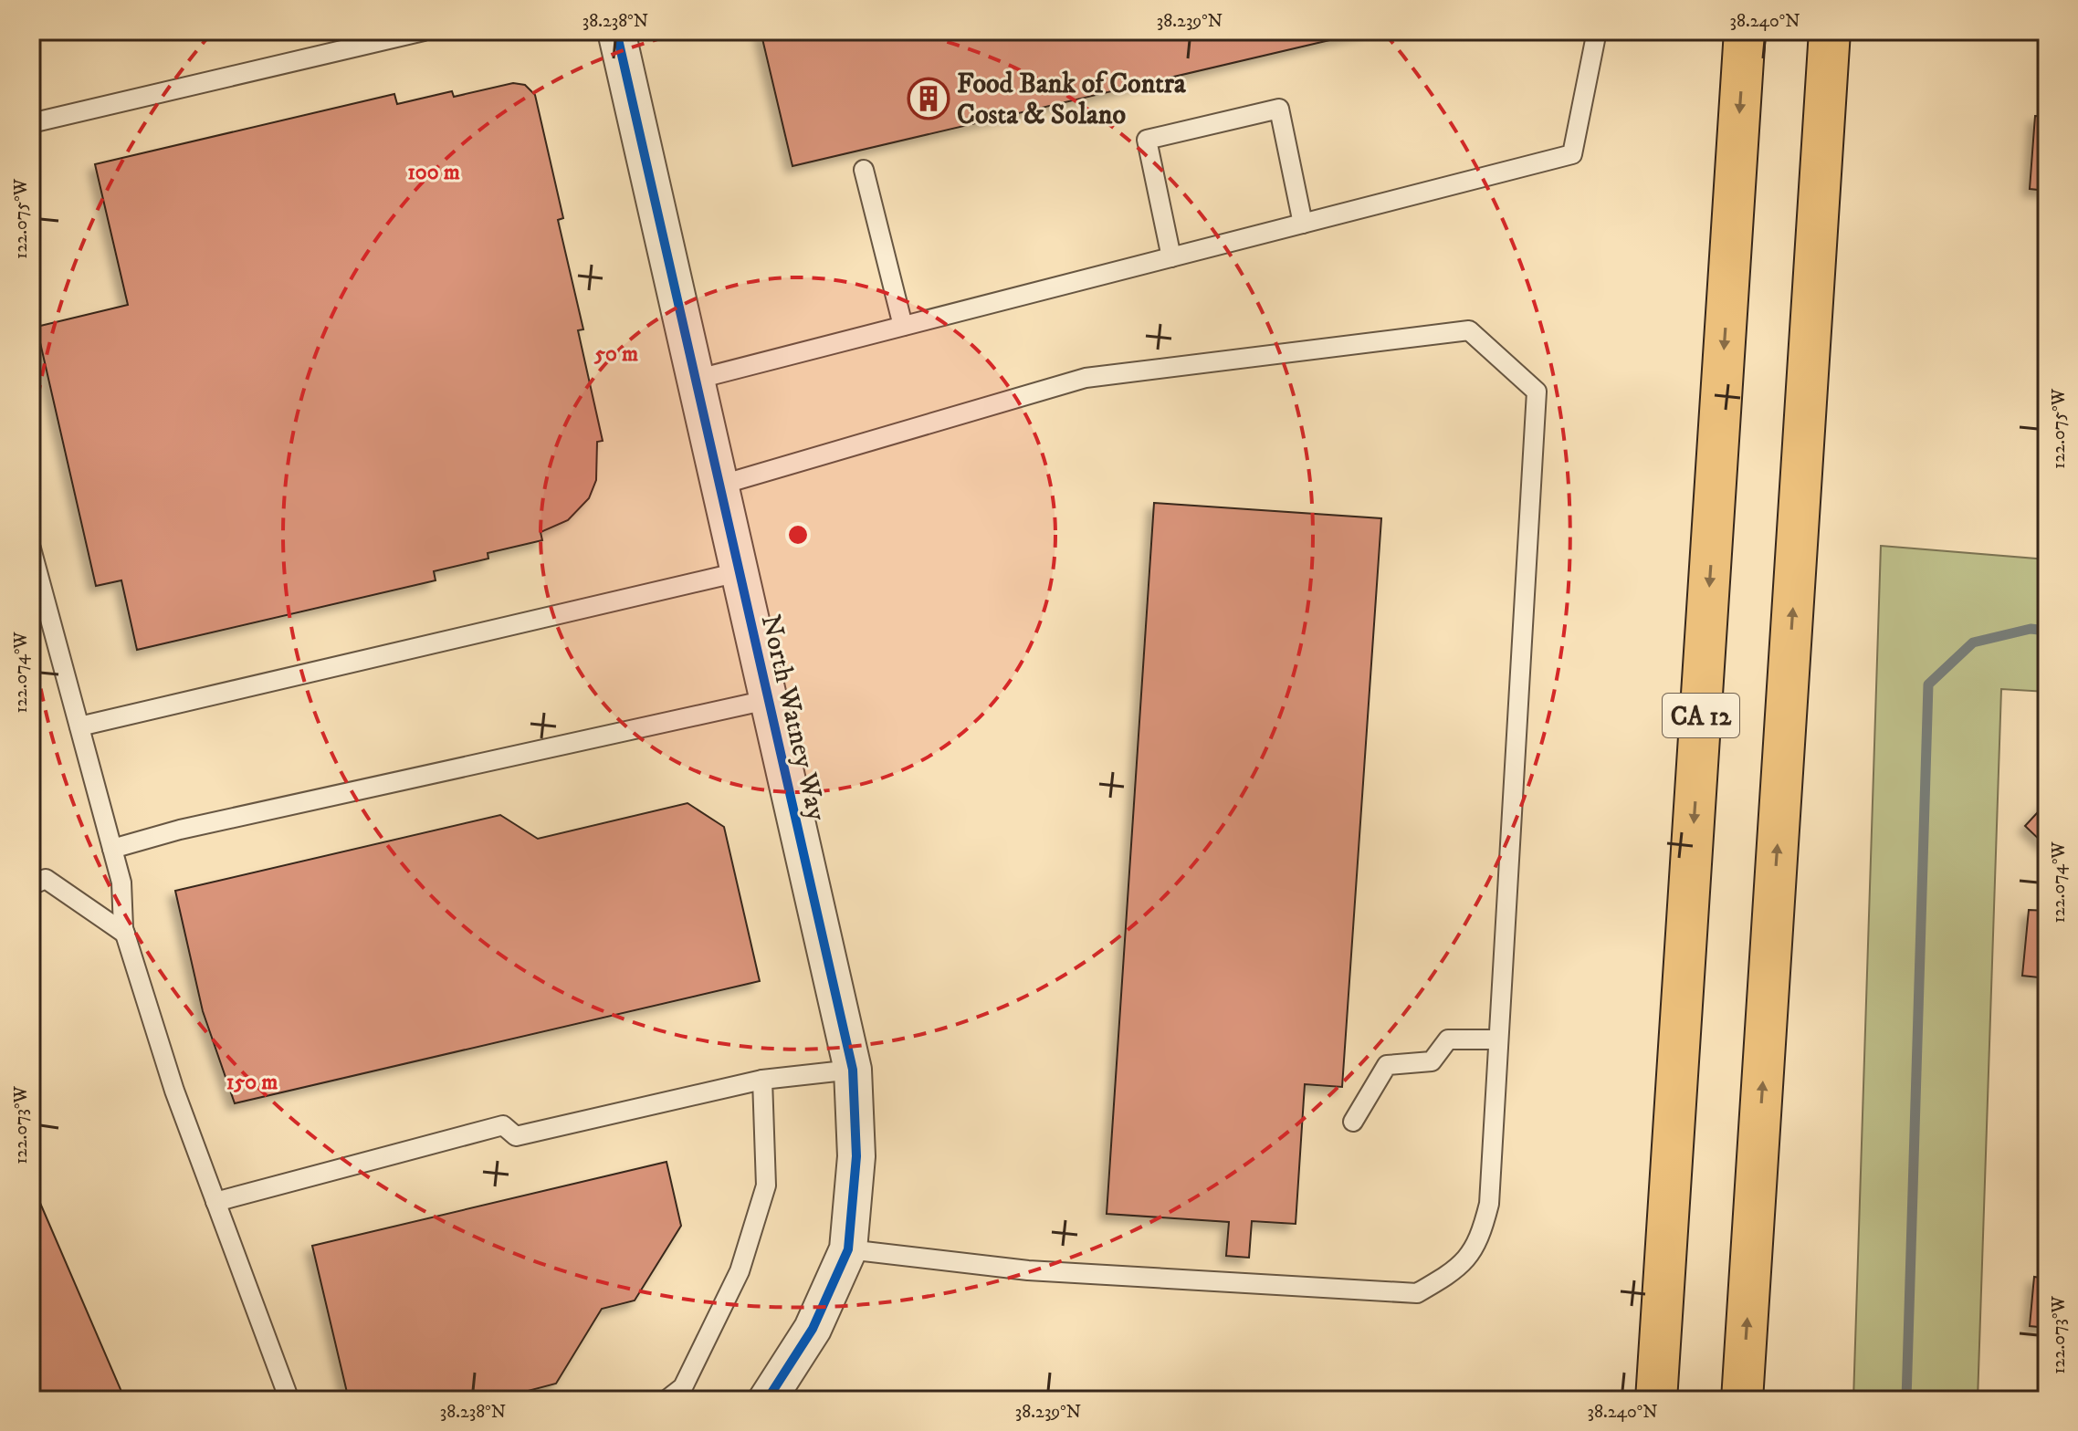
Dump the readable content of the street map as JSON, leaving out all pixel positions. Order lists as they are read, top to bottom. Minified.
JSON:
{"streets":{"highway":["CA 12"],"street":["North Watney Way"]},"places":{"building":["Food Bank of Contra Costa & Solano"]},"coordinates":["38.238°N","38.239°N","38.240°N","122.075°W","122.074°W","122.073°W"],"rings":["100 m","50 m","150 m"]}
